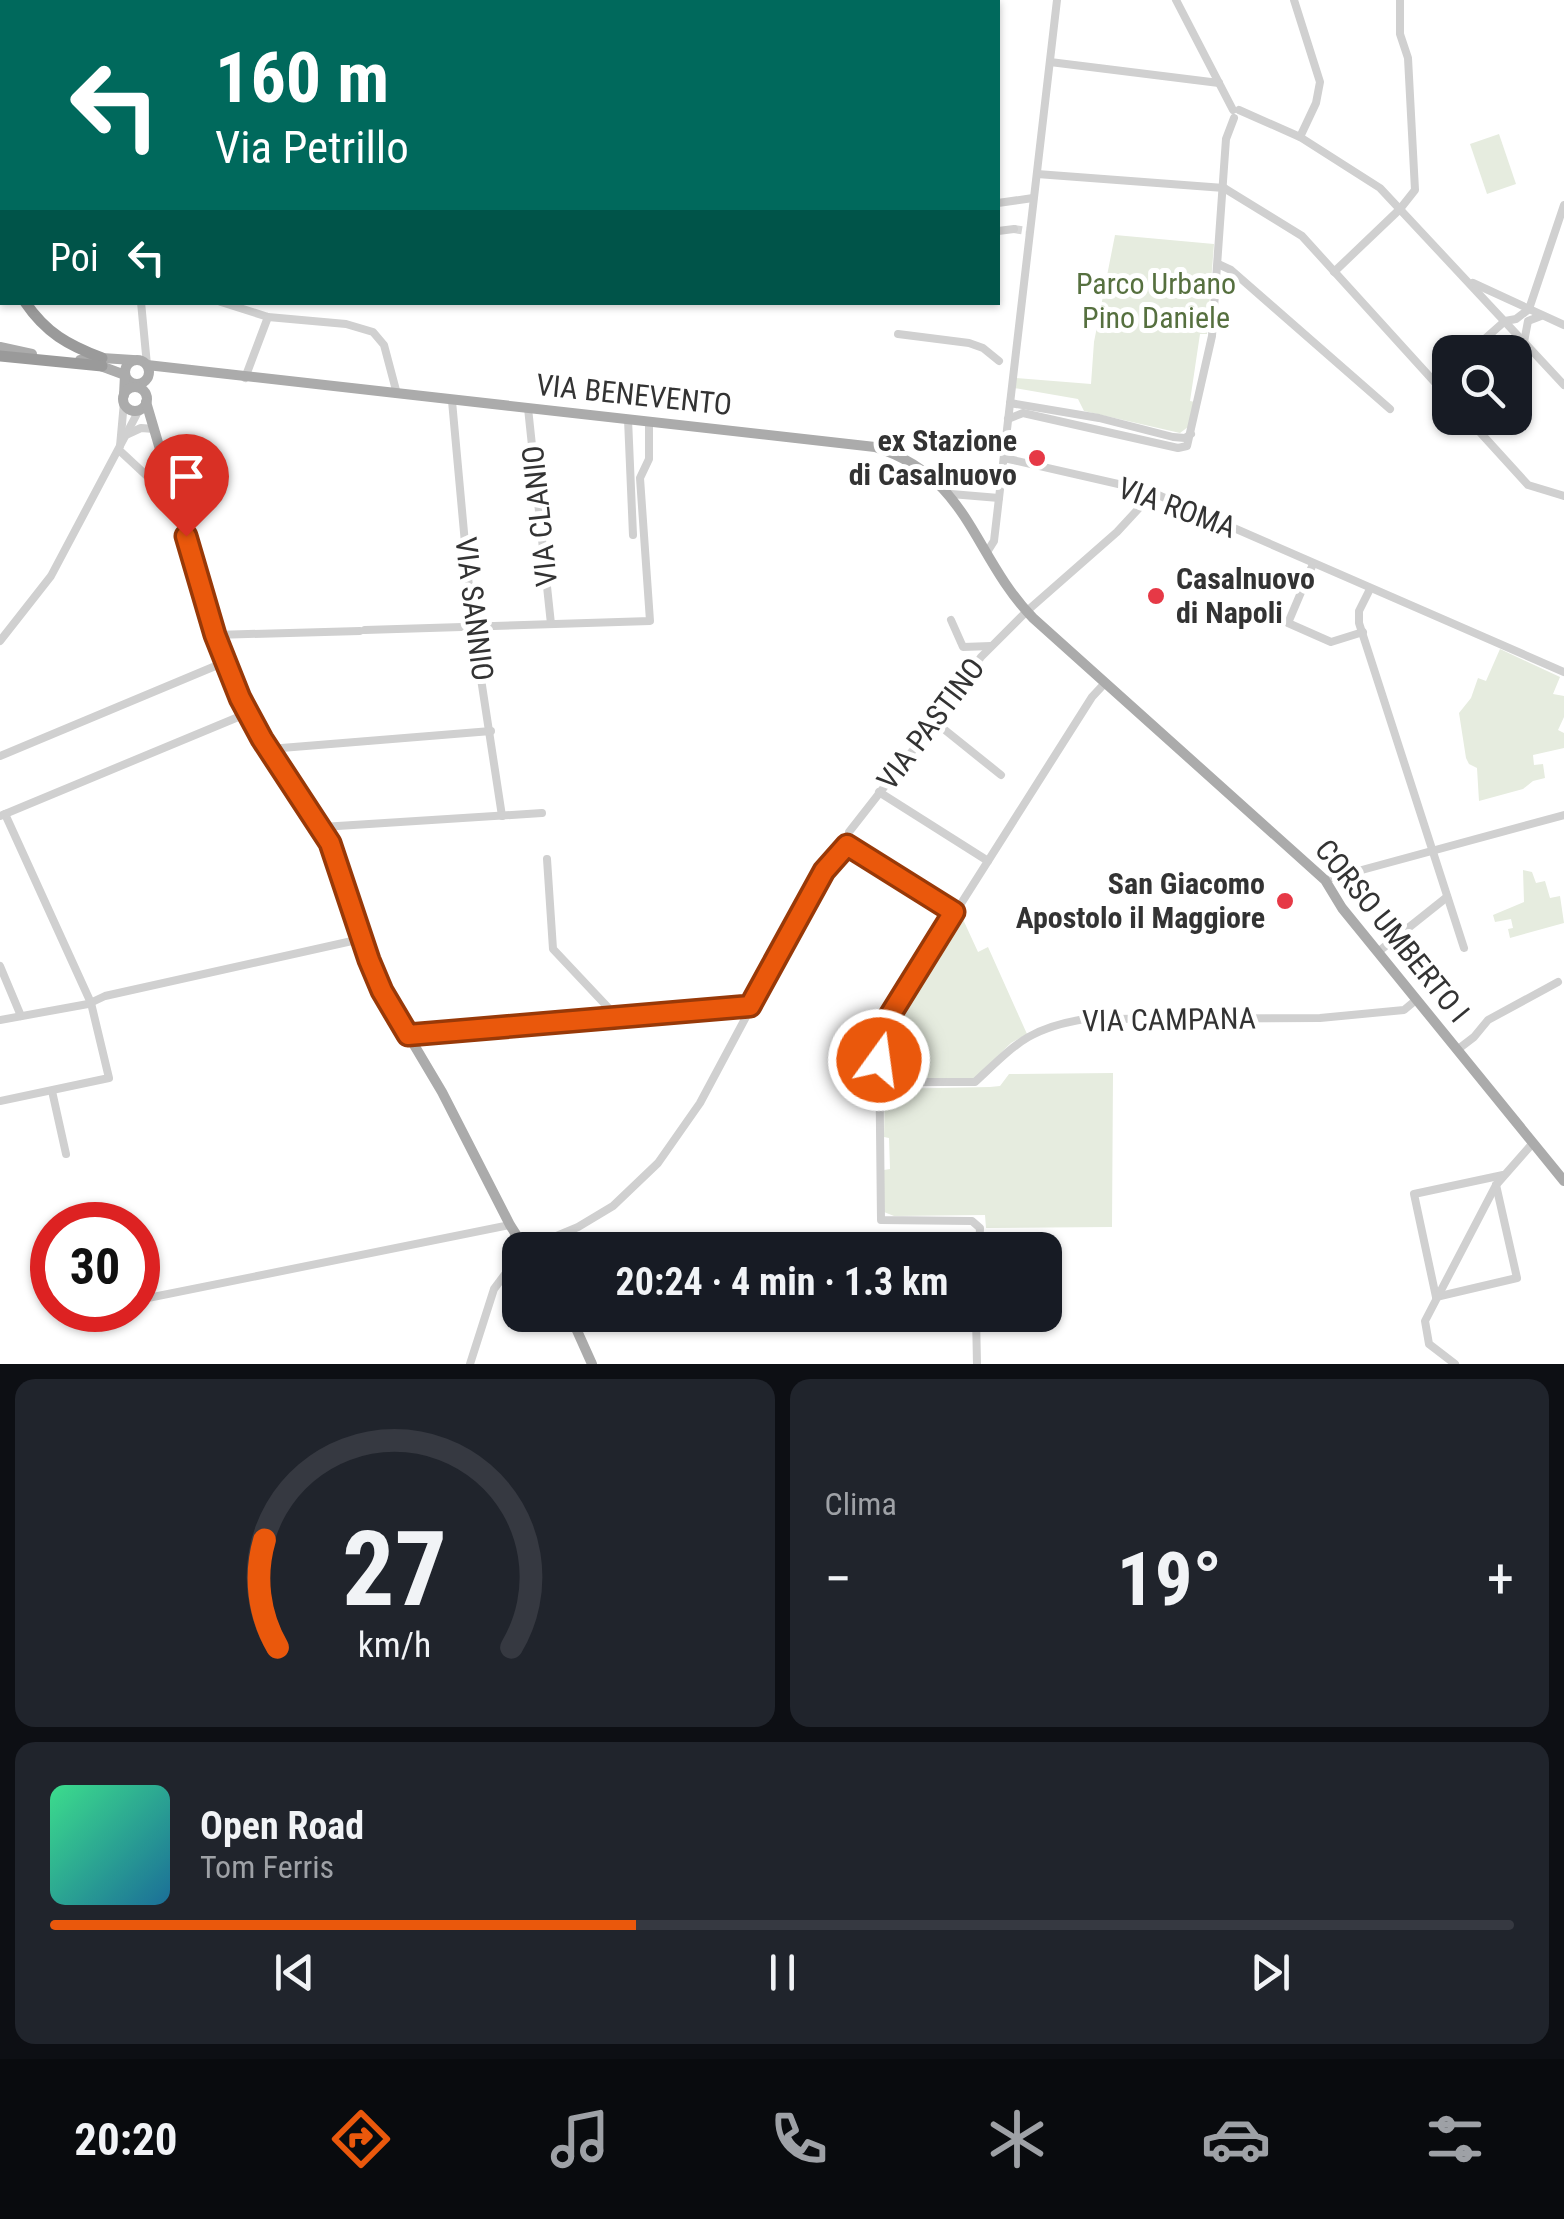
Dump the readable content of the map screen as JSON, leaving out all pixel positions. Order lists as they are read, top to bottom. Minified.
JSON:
{"streets":{"main road":["VIA BENEVENTO","CORSO UMBERTO I"],"street":["VIA ROMA","VIA CLANIO","VIA SANNIO","VIA PASTINO","VIA CAMPANA"]},"crossings":[["VIA BENEVENTO","VIA CLANIO"],["VIA BENEVENTO","VIA SANNIO"],["VIA BENEVENTO","VIA PASTINO"],["VIA BENEVENTO","CORSO UMBERTO I"],["VIA PASTINO","CORSO UMBERTO I"],["CORSO UMBERTO I","VIA CAMPANA"]],"parks":["Parco Urbano Pino Daniele"],"places":["ex Stazione di Casalnuovo","Casalnuovo di Napoli","San Giacomo Apostolo il Maggiore"],"page":{"turn":["160 m","Via Petrillo"],"then":"Poi","limit":"30","trip":"20:24 · 4 min · 1.3 km","tile":"Clima","heat":["−","19°","+"],"song":["Open Road","Tom Ferris"],"tabs":"20:20","gauge":["27","km/h"]}}
